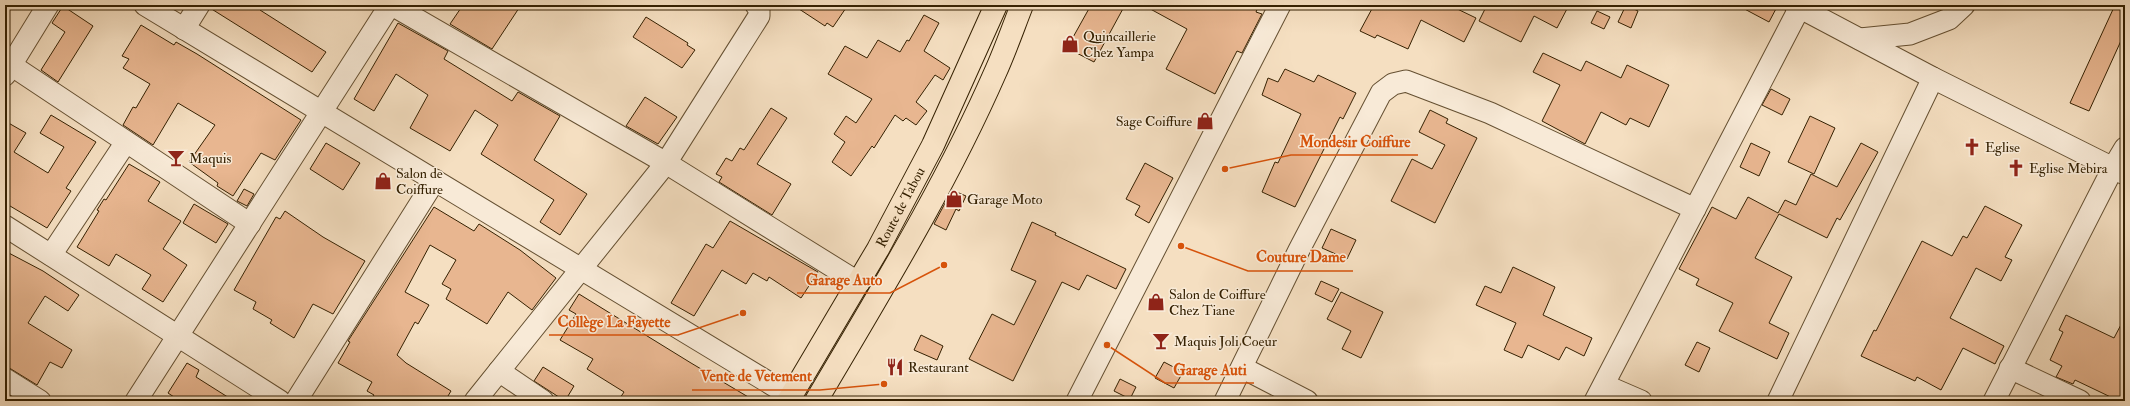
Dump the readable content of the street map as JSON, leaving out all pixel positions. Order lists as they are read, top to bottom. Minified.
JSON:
{"streets":{"main road":["Route de Tabou"]},"places":{"shop":["Quincaillerie Chez Yampa","Sage Coiffure","Salon de Coiffure","Garage Moto","Salon de Coiffure Chez Tiane"],"church":["Eglise","Eglise Mebira"],"bar":["Maquis","Maquis Joli Coeur"],"other":["Mondesir Coiffure","Couture Dame","Garage Auto","Collège La Fayette","Garage Auti","Vente de Vetement"],"restaurant":["Restaurant"]}}
